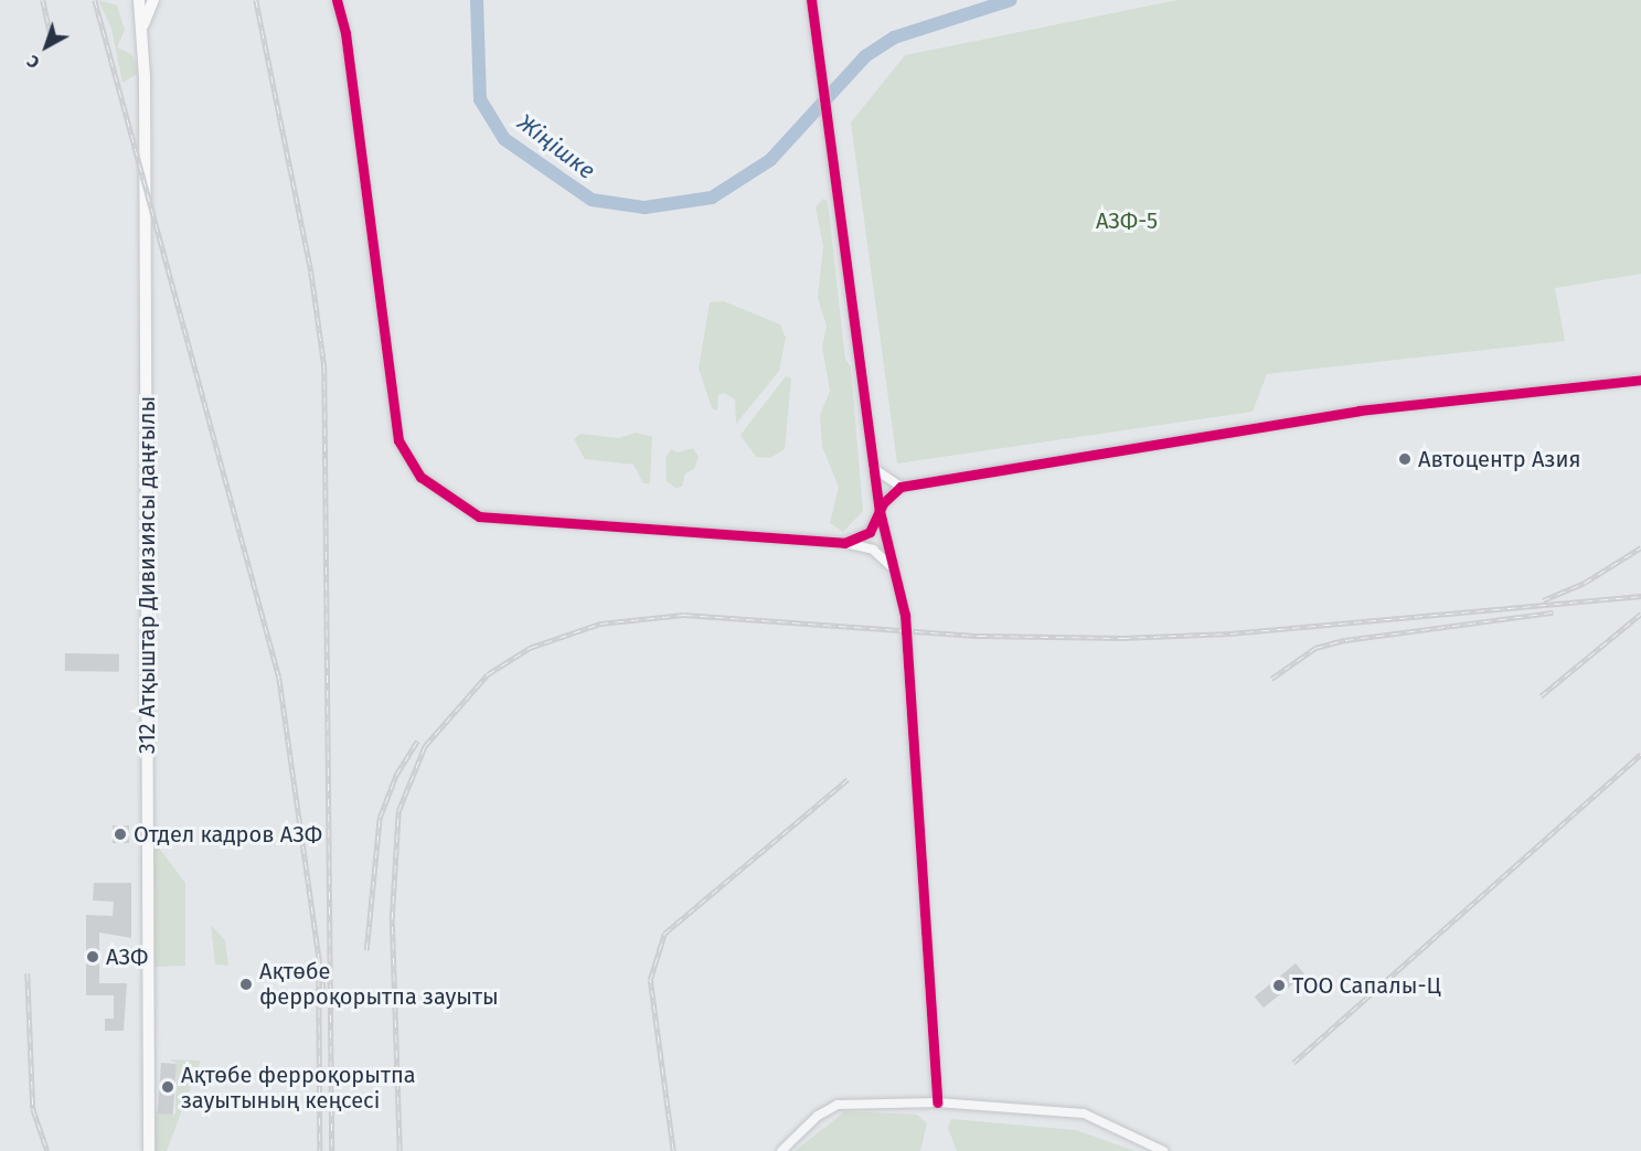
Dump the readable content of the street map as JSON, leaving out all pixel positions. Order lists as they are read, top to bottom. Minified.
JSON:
{"streets":{"highway":["312 Атқыштар Дивизиясы даңғылы"]},"water":["Жіңішке"],"parks":["АЗФ-5"],"places":["Автоцентр Азия","Отдел кадров АЗФ","АЗФ","Ақтөбе ферроқорытпа зауыты","ТОО Сапалы-Ц","Ақтөбе ферроқорытпа зауытының кеңсесі"],"north":"bottom left"}
